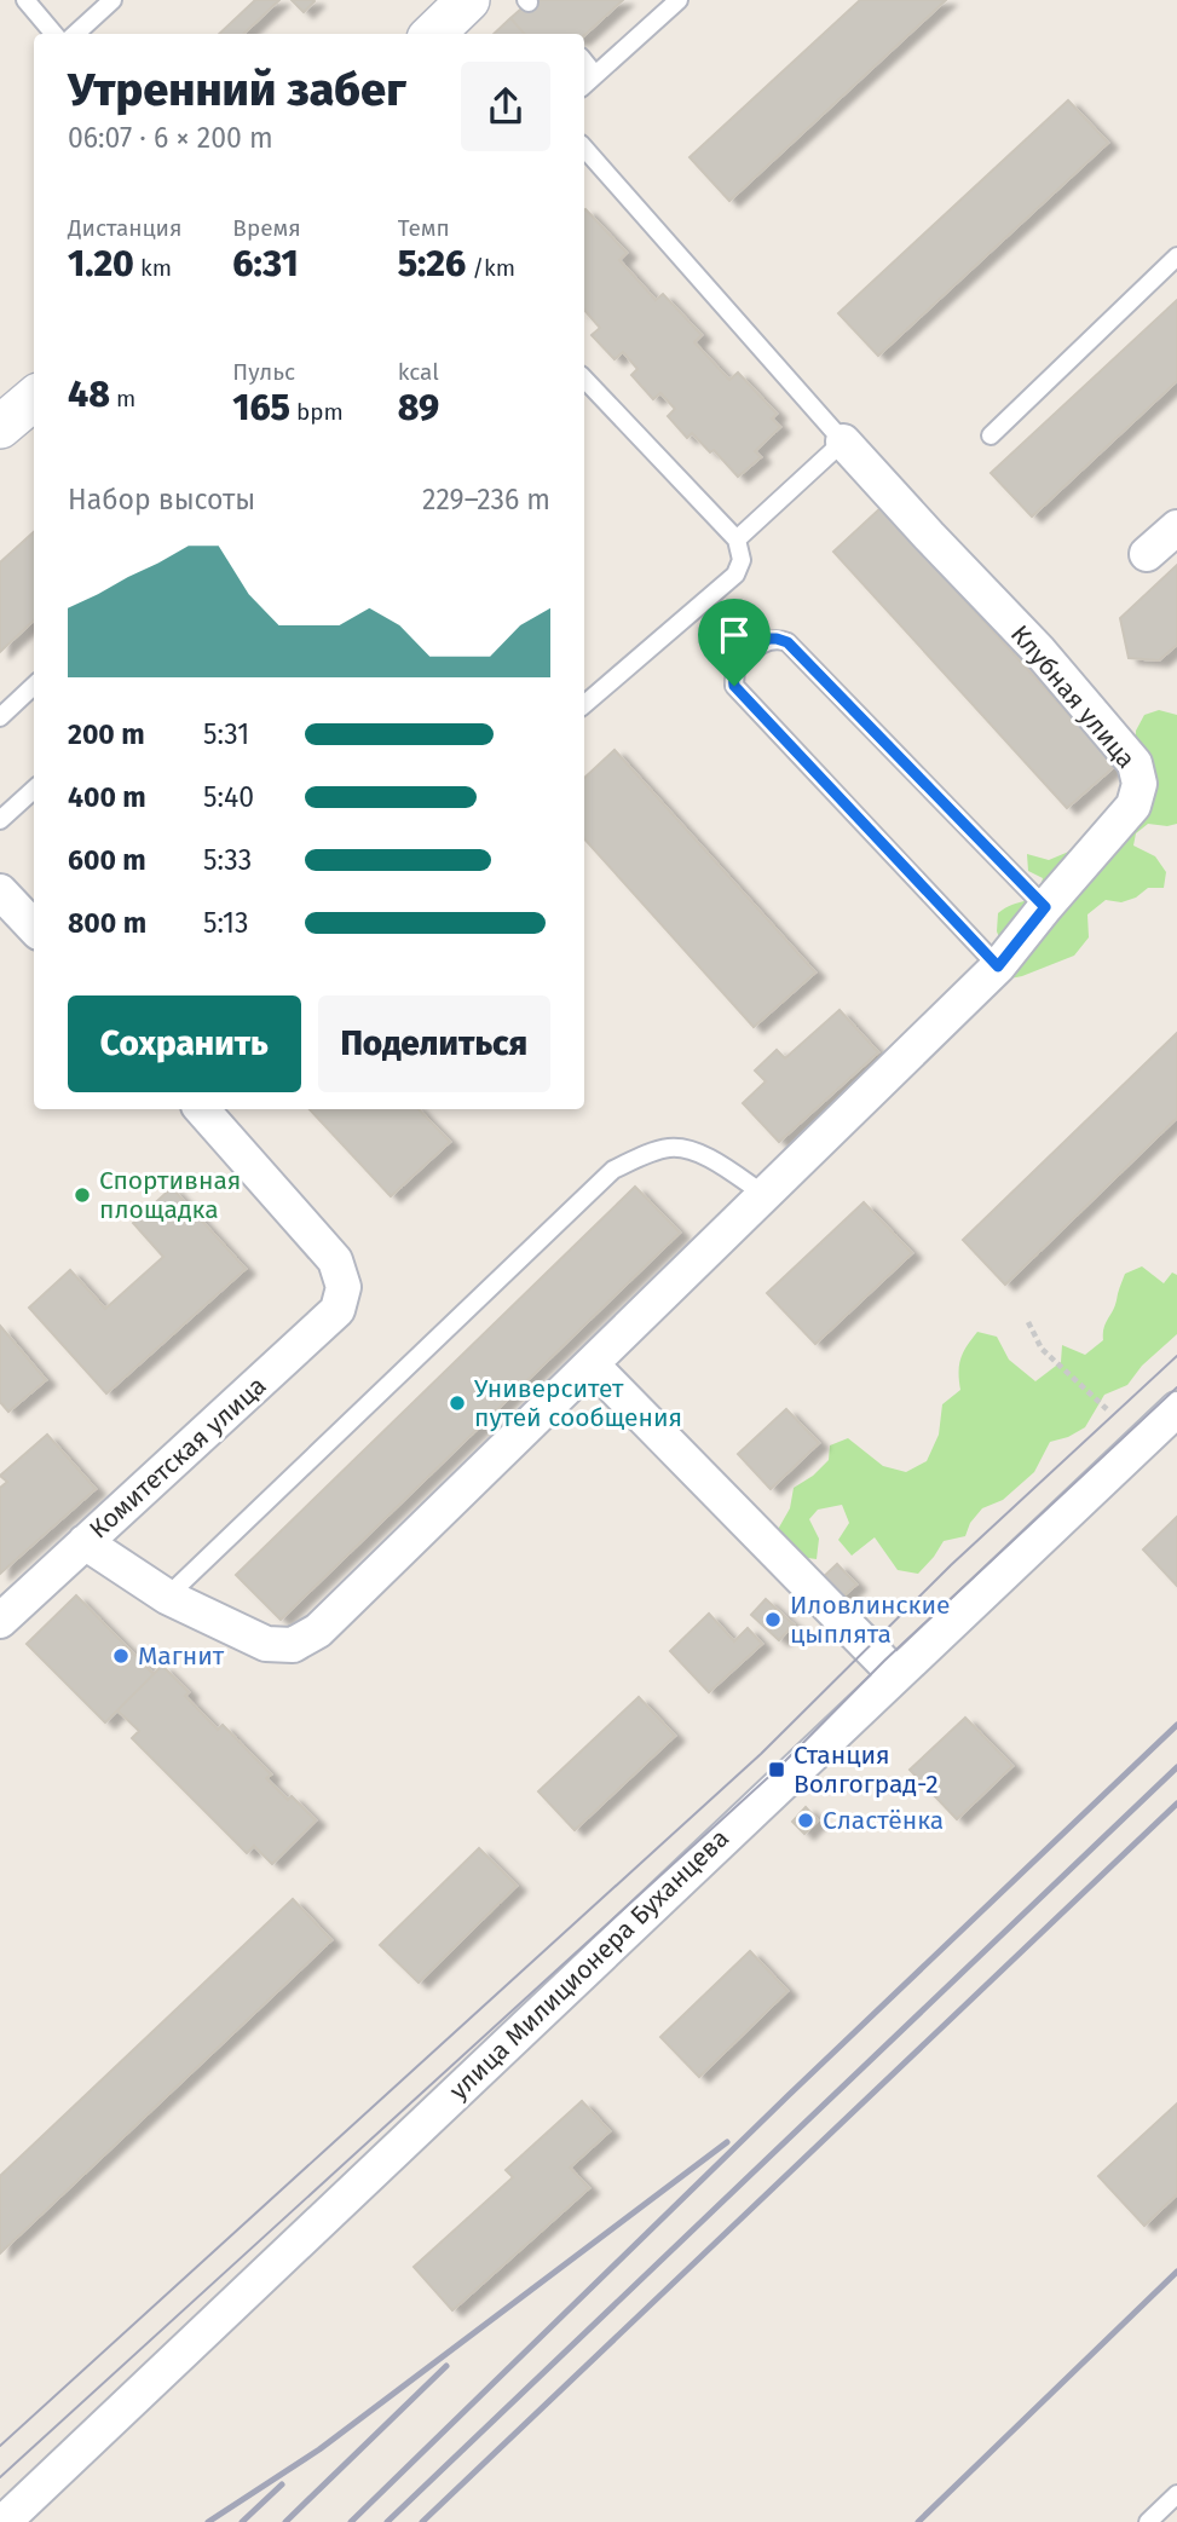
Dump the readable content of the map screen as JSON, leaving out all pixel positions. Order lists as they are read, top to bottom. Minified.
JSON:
{"streets":{"street":["Клубная улица","Комитетская улица","улица Милиционера Буханцева"]},"crossings":[["Клубная улица","Комитетская улица"]],"places":{"other":["Спортивная площадка","Университет путей сообщения","Иловлинские цыплята","Магнит","Сластёнка"],"transit":["Станция Волгоград-2"]},"page":{"heading":["Утренний забег","06:07 · 6 × 200 m"],"stats":[["Дистанция","1.20 km"],["Время","6:31"],["Темп","5:26 /km"],["48 m"],["Пульс","165 bpm"],["kcal","89"]],"chart":["Набор высоты","229–236 m"],"list":[{"name":"200 m","note":"5:31"},{"name":"400 m","note":"5:40"},{"name":"600 m","note":"5:33"},{"name":"800 m","note":"5:13"}],"buttons":["Сохранить","Поделиться"]}}
